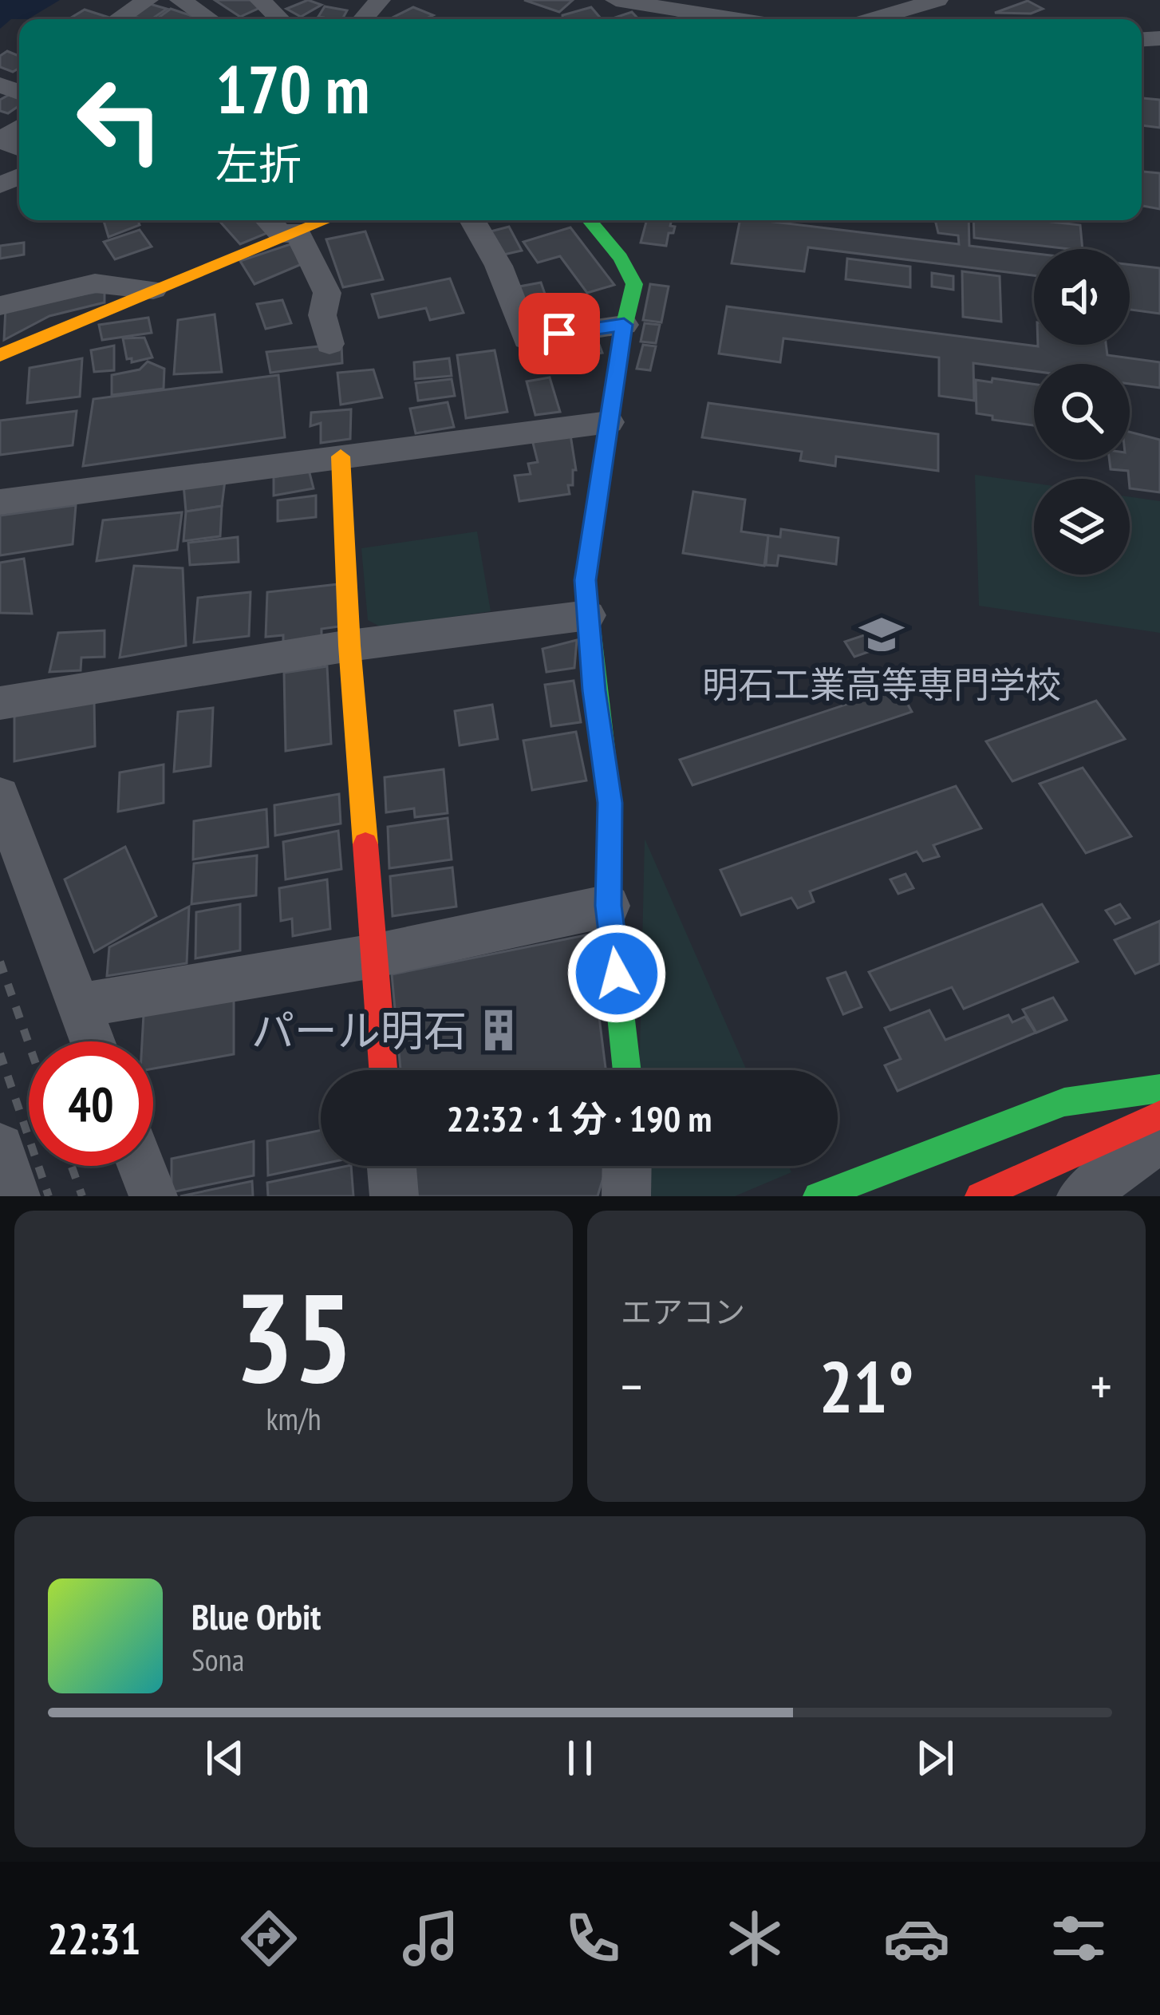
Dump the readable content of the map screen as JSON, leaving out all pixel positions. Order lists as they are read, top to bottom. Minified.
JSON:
{"places":{"school or university":["明石工業高等専門学校"],"building":["パール明石"]},"page":{"turn":["170 m","左折"],"limit":"40","trip":"22:32 · 1 分 · 190 m","tile":[["35","km/h"],"エアコン"],"heat":["−","21°","+"],"song":["Blue Orbit","Sona"],"tabs":"22:31"}}
